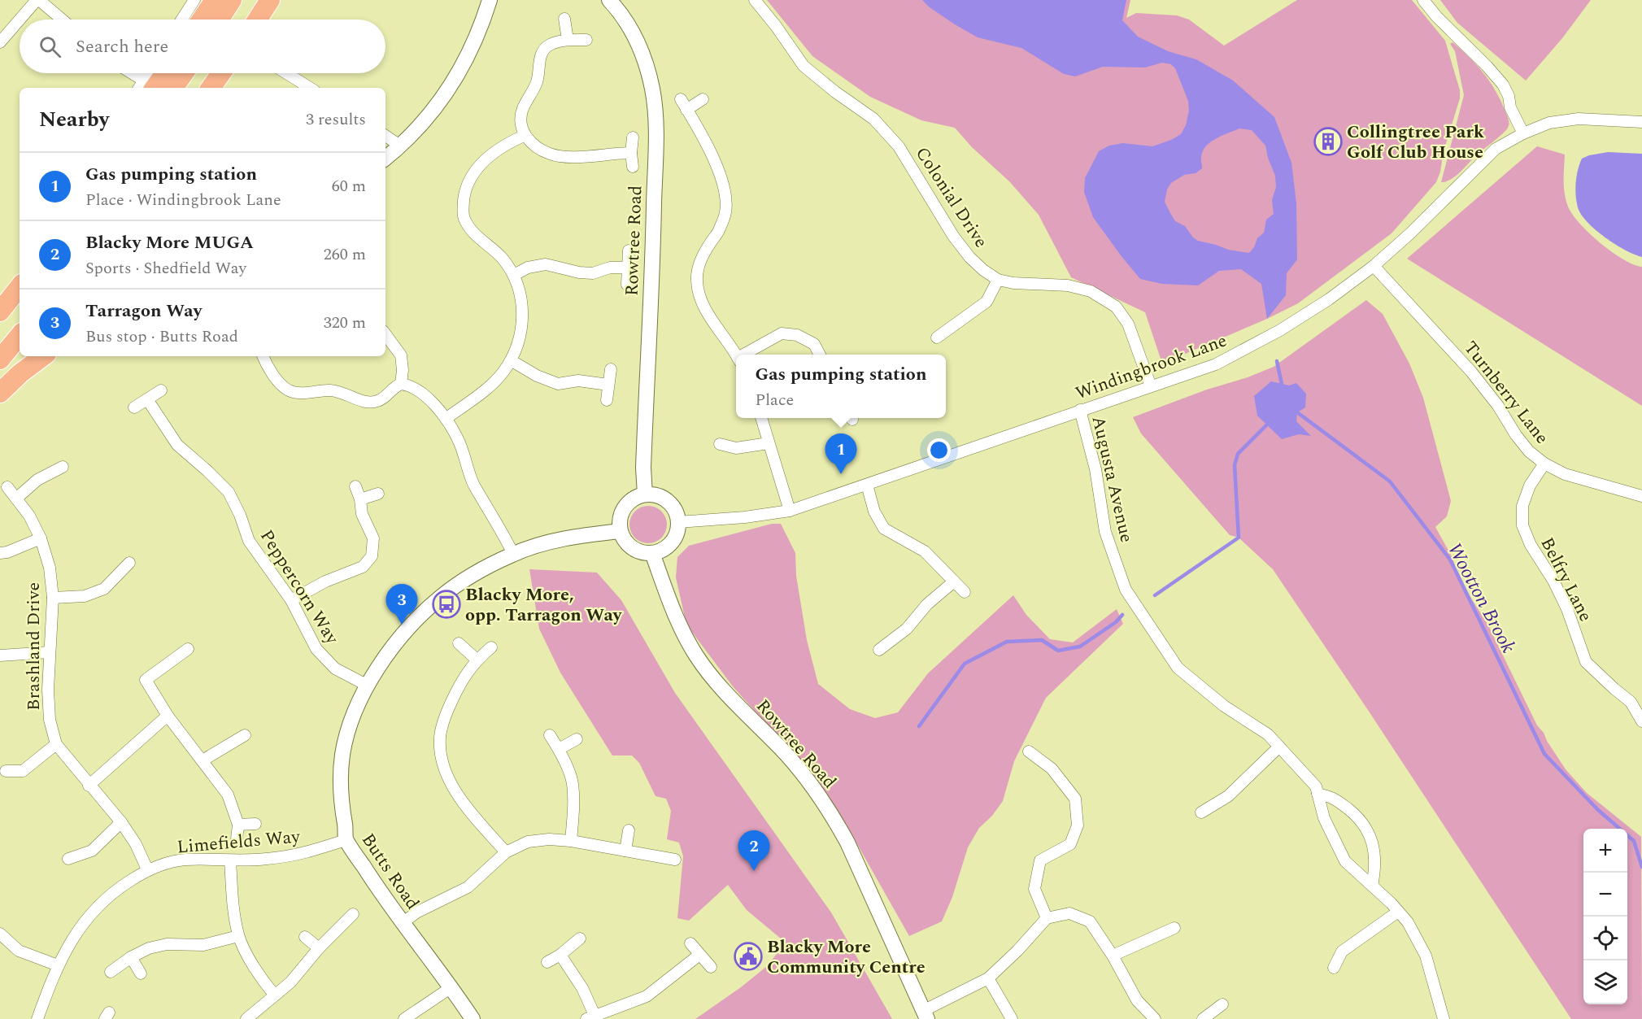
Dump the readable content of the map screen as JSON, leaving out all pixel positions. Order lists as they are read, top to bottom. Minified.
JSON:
{"streets":{"street":["Colonial Drive","Rowtree Road","Windingbrook Lane","Turnberry Lane","Augusta Avenue","Belfry Lane","Peppercorn Way","Brashland Drive","Limefields Way","Butts Road"]},"crossings":[["Colonial Drive","Windingbrook Lane"],["Rowtree Road","Windingbrook Lane"],["Rowtree Road","Butts Road"],["Windingbrook Lane","Turnberry Lane"],["Windingbrook Lane","Augusta Avenue"],["Windingbrook Lane","Butts Road"],["Turnberry Lane","Belfry Lane"],["Peppercorn Way","Butts Road"],["Brashland Drive","Limefields Way"],["Limefields Way","Butts Road"]],"water":["Wootton Brook"],"places":{"building":["Collingtree Park Golf Club House"],"bus stop":["Blacky More, opp. Tarragon Way"],"public building":["Blacky More Community Centre"]},"page":{"search":"Search here","heading":["Nearby","3 results"],"list":[{"mark":"1","name":"Gas pumping station","note":"Place · Windingbrook Lane","value":"60 m"},{"mark":"2","name":"Blacky More MUGA","note":"Sports · Shedfield Way","value":"260 m"},{"mark":"3","name":"Tarragon Way","note":"Bus stop · Butts Road","value":"320 m"}],"popup":["Gas pumping station","Place"],"pins":["1","3","2"],"map_buttons":["+","−"]}}
